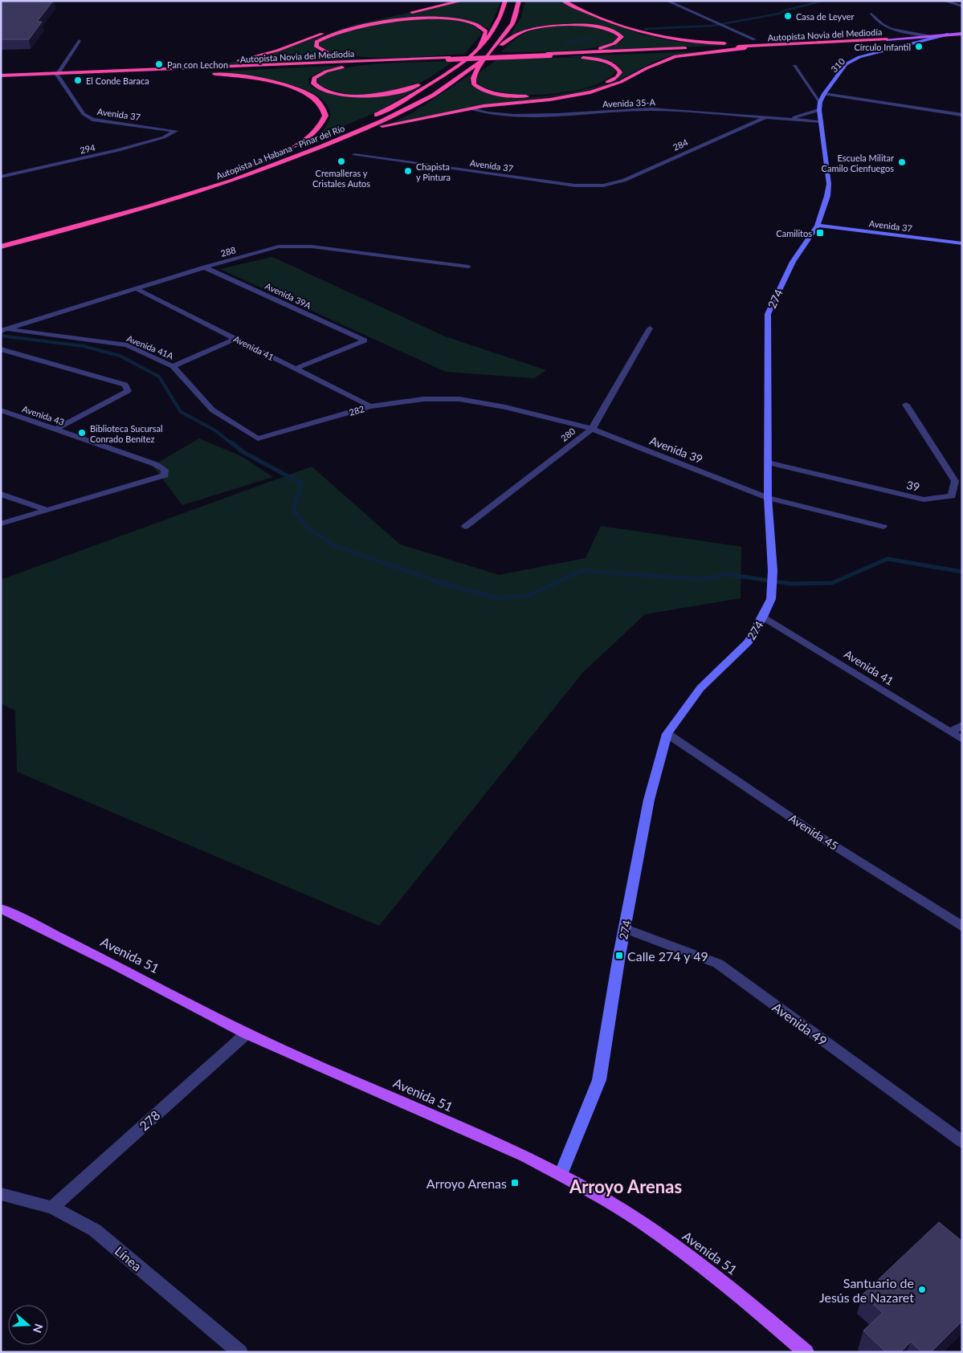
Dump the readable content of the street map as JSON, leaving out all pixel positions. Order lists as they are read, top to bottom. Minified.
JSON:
{"streets":{"highway":["Autopista Novia del Mediodía","Autopista La Habana - Pinar del Río"],"main road":["Avenida 51"],"street":["310","Avenida 35-A","Avenida 37","284","294","288","Avenida 39A","274","Avenida 41A","Avenida 41","282","Avenida 43","280","Avenida 39","39","Avenida 45","Avenida 49","278","Línea"]},"crossings":[["Autopista Novia del Mediodía","Avenida 37"],["310","Avenida 35-A"],["310","274"],["Avenida 35-A","284"],["Avenida 35-A","274"],["Avenida 37","284"],["Avenida 37","294"],["Avenida 37","274"],["288","Avenida 39A"],["288","Avenida 41A"],["288","Avenida 41"],["Avenida 39A","Avenida 41"],["274","Avenida 41"],["274","Avenida 39"],["274","39"],["274","Avenida 45"],["274","Avenida 51"],["274","Avenida 49"],["Avenida 41A","282"],["Avenida 41","282"],["282","Avenida 39"],["280","Avenida 39"],["Avenida 51","278"],["278","Línea"]],"districts":["Arroyo Arenas"],"places":{"other":["Casa de Leyver","Círculo Infantil","Pan con Lechon","El Conde Baraca","Cremalleras y Cristales Autos","Escuela Militar Camilo Cienfuegos","Chapista y Pintura","Biblioteca Sucursal Conrado Benítez","Santuario de Jesús de Nazaret"],"transit":["Camilitos","Calle 274 y 49","Arroyo Arenas"]},"north":"right"}
